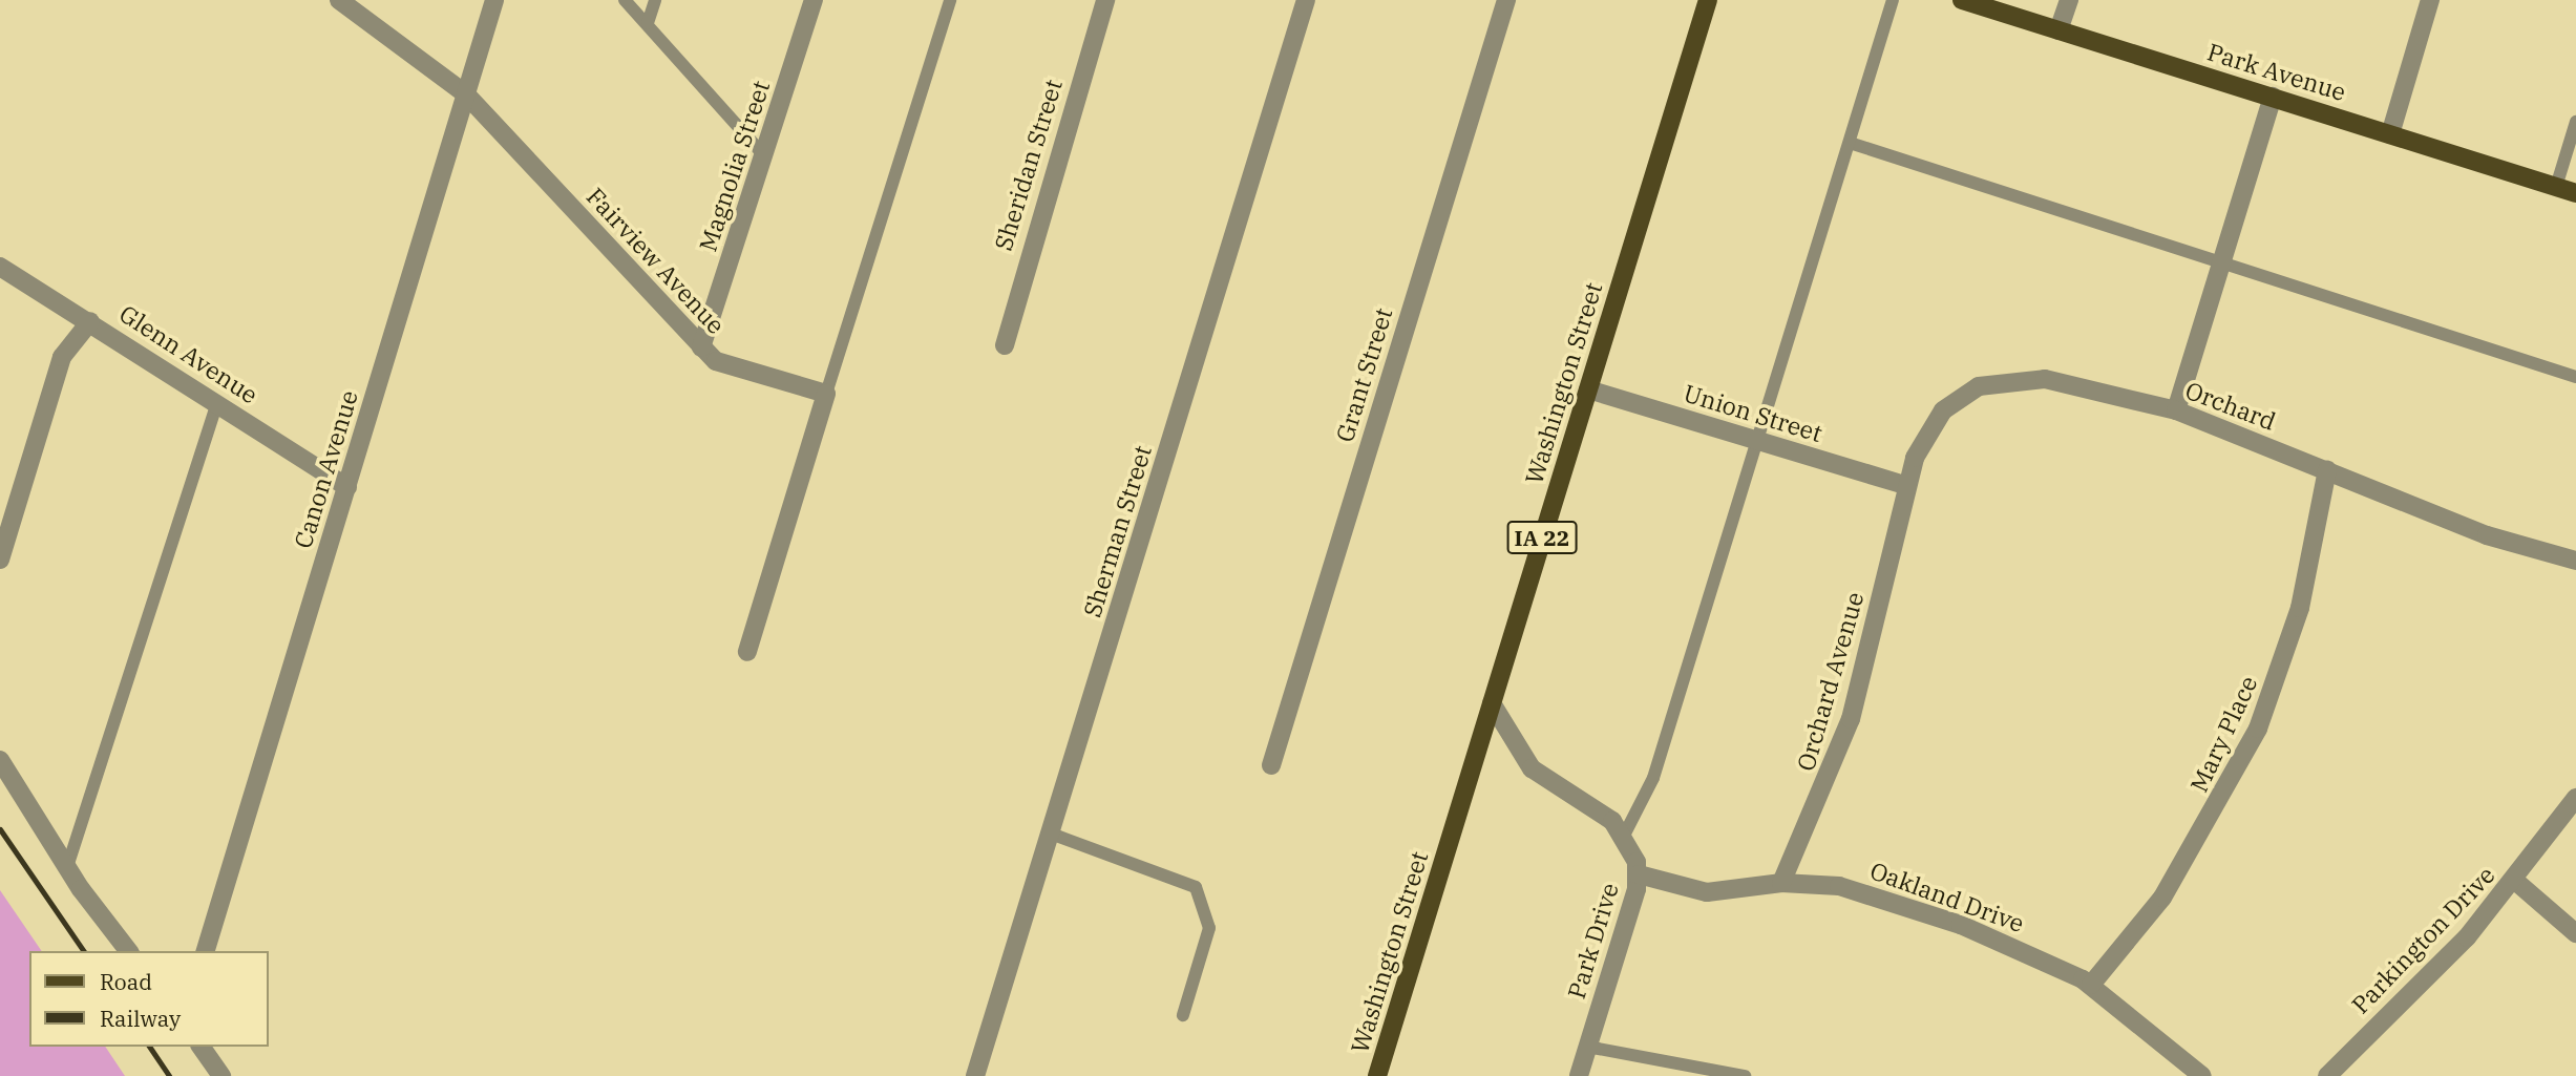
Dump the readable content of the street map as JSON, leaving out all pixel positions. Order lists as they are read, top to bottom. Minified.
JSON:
{"streets":{"main road":["Park Avenue","Washington Street","IA 22"],"street":["Sheridan Street","Magnolia Street","Fairview Avenue","Glenn Avenue","Grant Street","Orchard","Union Street","Canon Avenue","Sherman Street","Orchard Avenue","Mary Place","Oakland Drive","Parkington Drive","Park Drive"]},"crossings":[["Magnolia Street","Fairview Avenue"],["Fairview Avenue","Canon Avenue"],["Glenn Avenue","Canon Avenue"],["Washington Street","Union Street"],["Orchard","Union Street"],["Orchard","Orchard Avenue"],["Orchard","Mary Place"],["Union Street","Orchard Avenue"],["Orchard Avenue","Oakland Drive"],["Mary Place","Oakland Drive"],["Oakland Drive","Park Drive"]],"legend":["Road","Railway"]}
